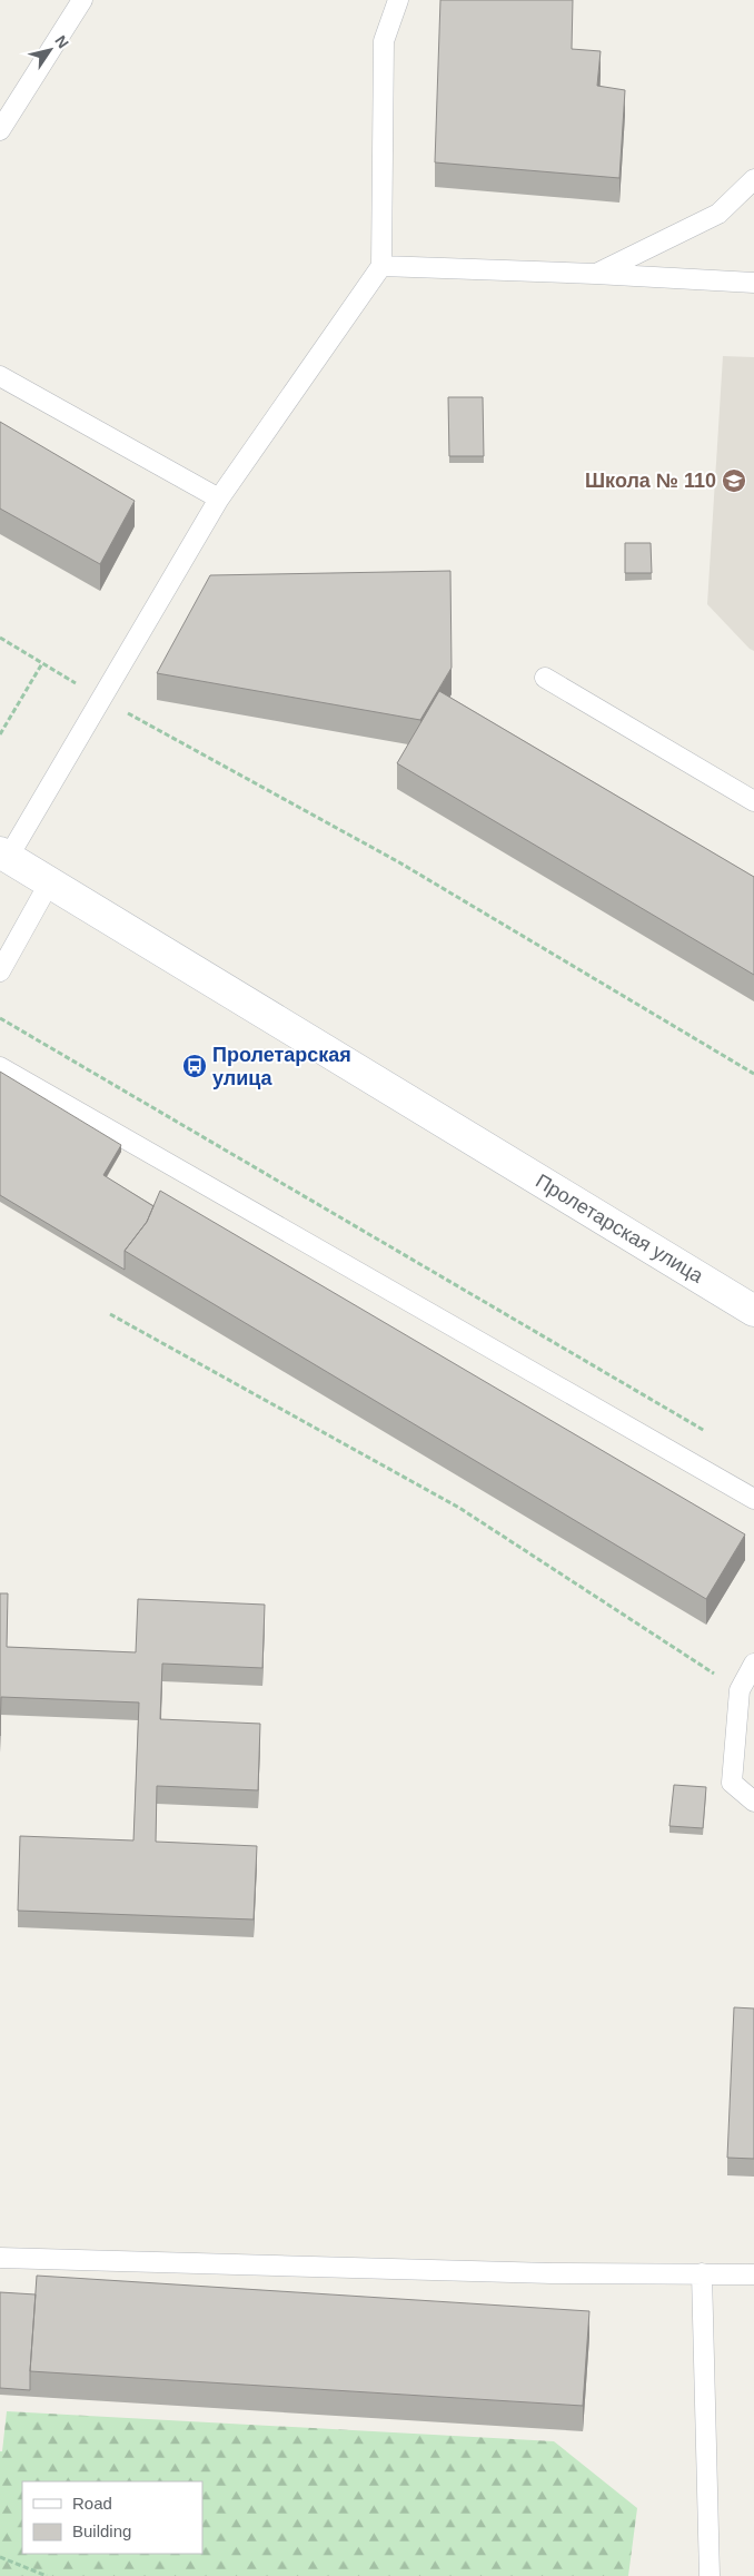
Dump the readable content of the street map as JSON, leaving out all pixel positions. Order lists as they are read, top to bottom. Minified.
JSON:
{"streets":{"main road":["Пролетарская улица"]},"places":{"school or university":["Школа № 110"],"bus stop":["Пролетарская улица"]},"legend":["Road","Building"],"north":"top right"}
